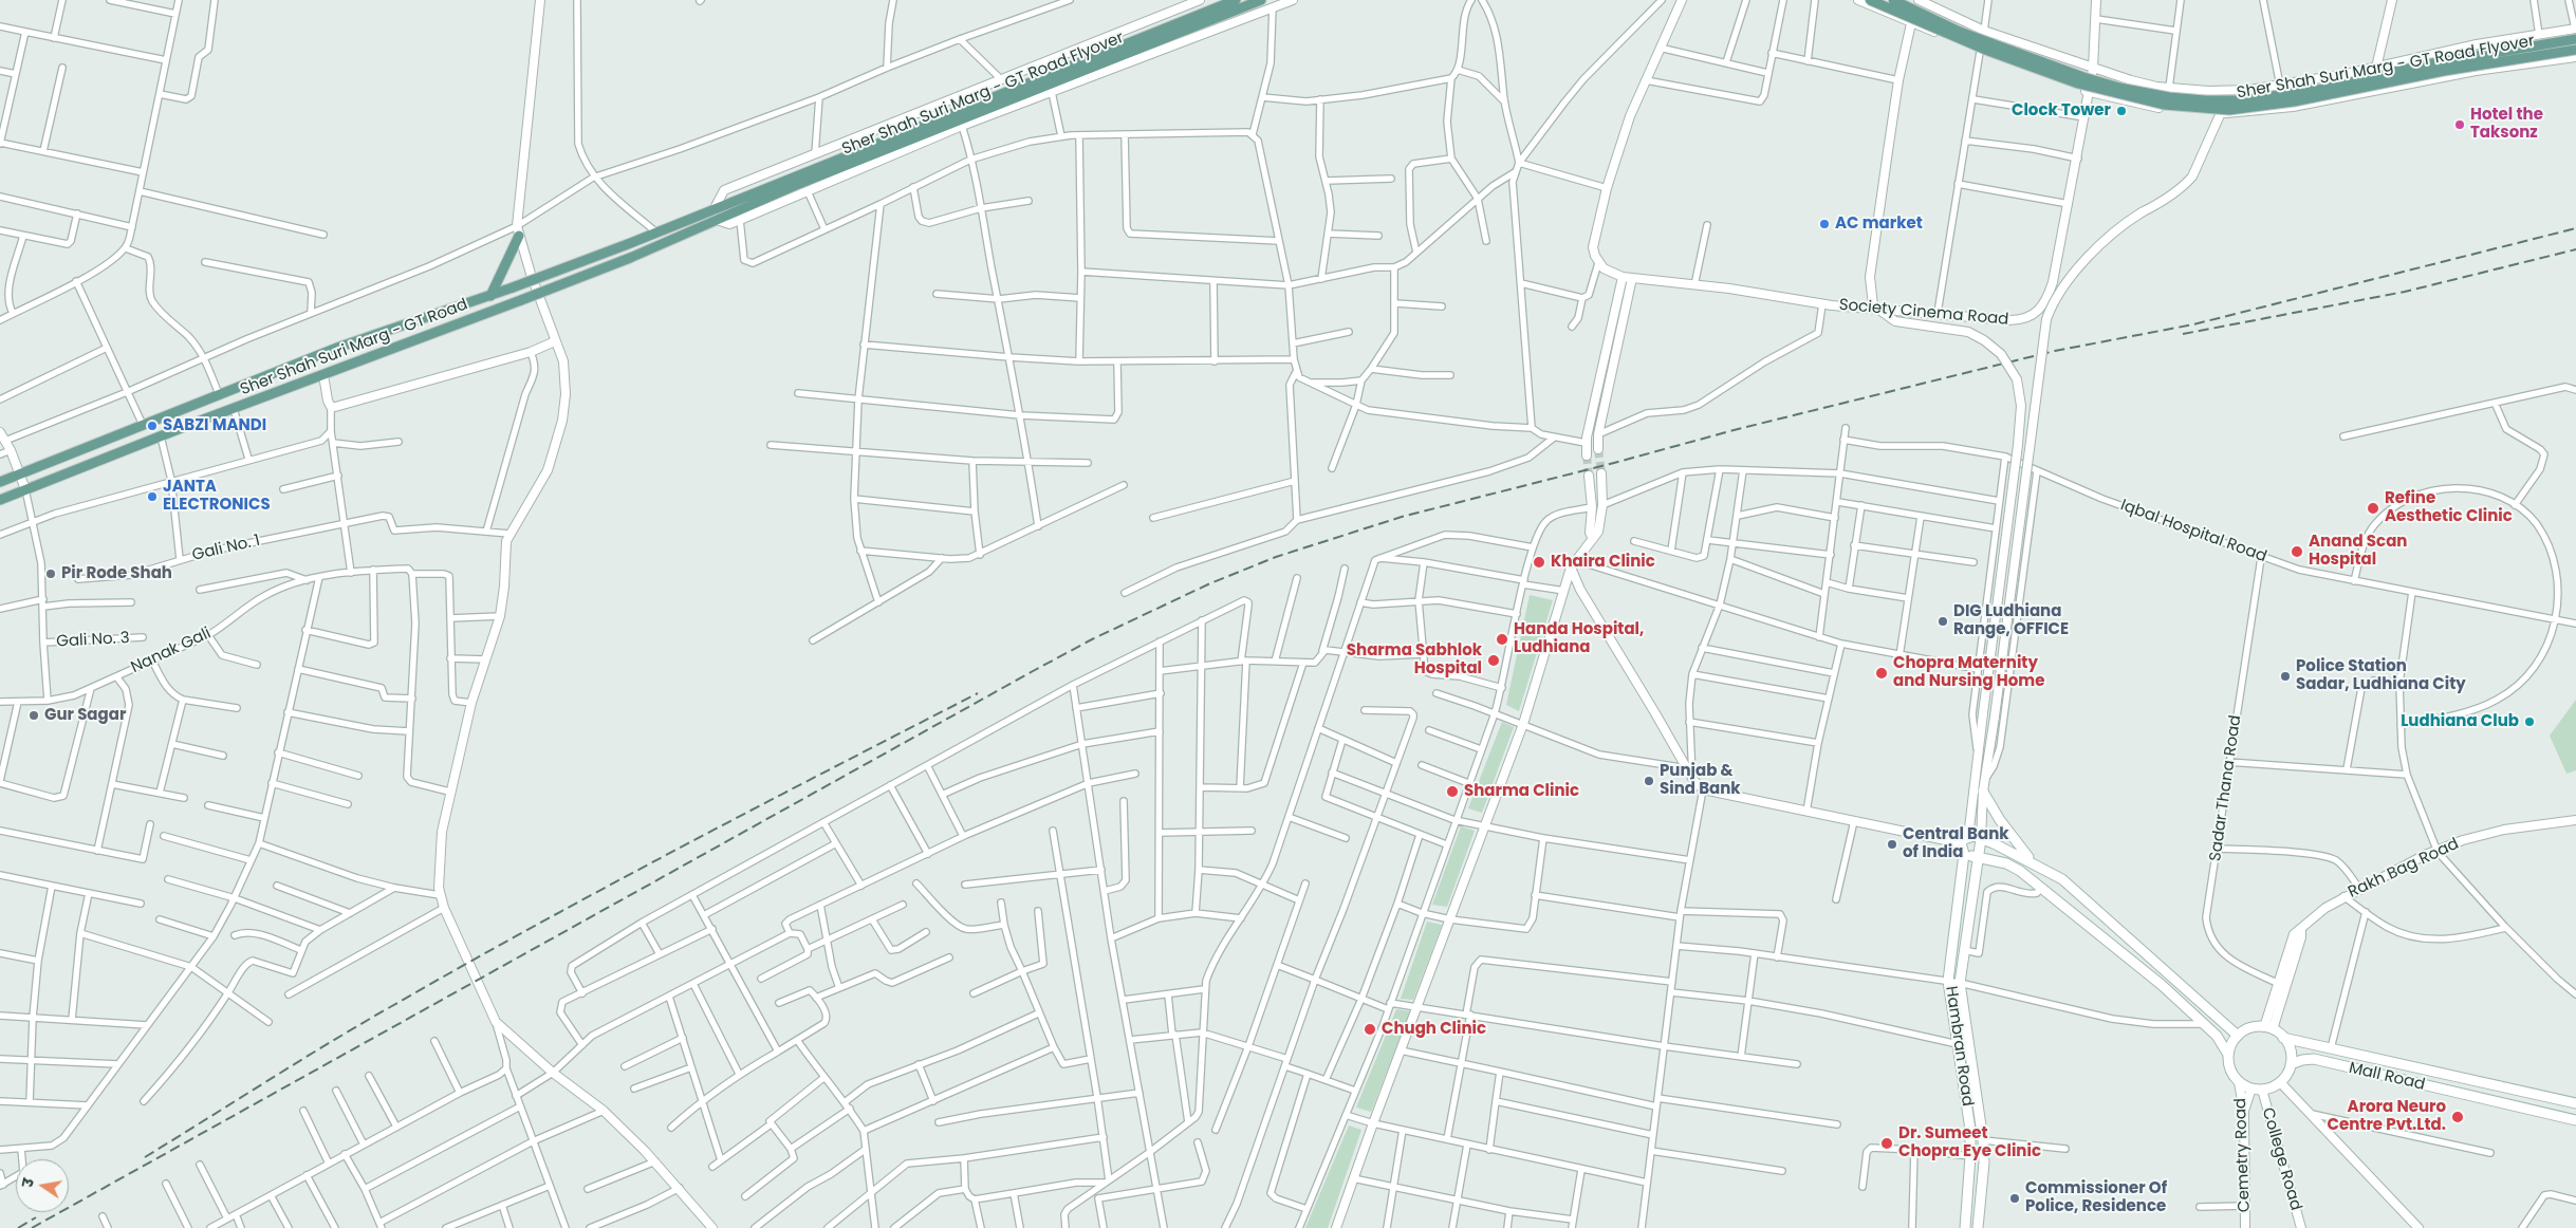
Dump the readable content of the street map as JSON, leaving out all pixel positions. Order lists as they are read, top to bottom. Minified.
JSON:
{"streets":{"main road":["Sher Shah Suri Marg - GT Road Flyover","Sher Shah Suri Marg - GT Road","Hambran Road","Mall Road"],"street":["Society Cinema Road","Iqbal Hospital Road","Gali No. 1","Gali No. 3","Nanak Gali","Sadar Thana Road","Rakh Bag Road","Cemetry Road","College Road"]},"crossings":[["Sher Shah Suri Marg - GT Road Flyover","Sher Shah Suri Marg - GT Road"],["Iqbal Hospital Road","Sadar Thana Road"],["Sadar Thana Road","Rakh Bag Road"],["Rakh Bag Road","Mall Road"],["Rakh Bag Road","Cemetry Road"],["Rakh Bag Road","College Road"],["Mall Road","Cemetry Road"],["Mall Road","College Road"],["Cemetry Road","College Road"]],"places":["Clock Tower","Hotel the Taksonz","AC market","SABZI MANDI","JANTA ELECTRONICS","Refine Aesthetic Clinic","Anand Scan Hospital","Khaira Clinic","Pir Rode Shah","DIG Ludhiana Range, OFFICE","Handa Hospital, Ludhiana","Sharma Sabhlok Hospital","Chopra Maternity and Nursing Home","Police Station Sadar, Ludhiana City","Gur Sagar","Ludhiana Club","Punjab & Sind Bank","Sharma Clinic","Central Bank of India","Chugh Clinic","Arora Neuro Centre Pvt.Ltd.","Dr. Sumeet Chopra Eye Clinic","Commissioner Of Police, Residence"],"north":"left"}
